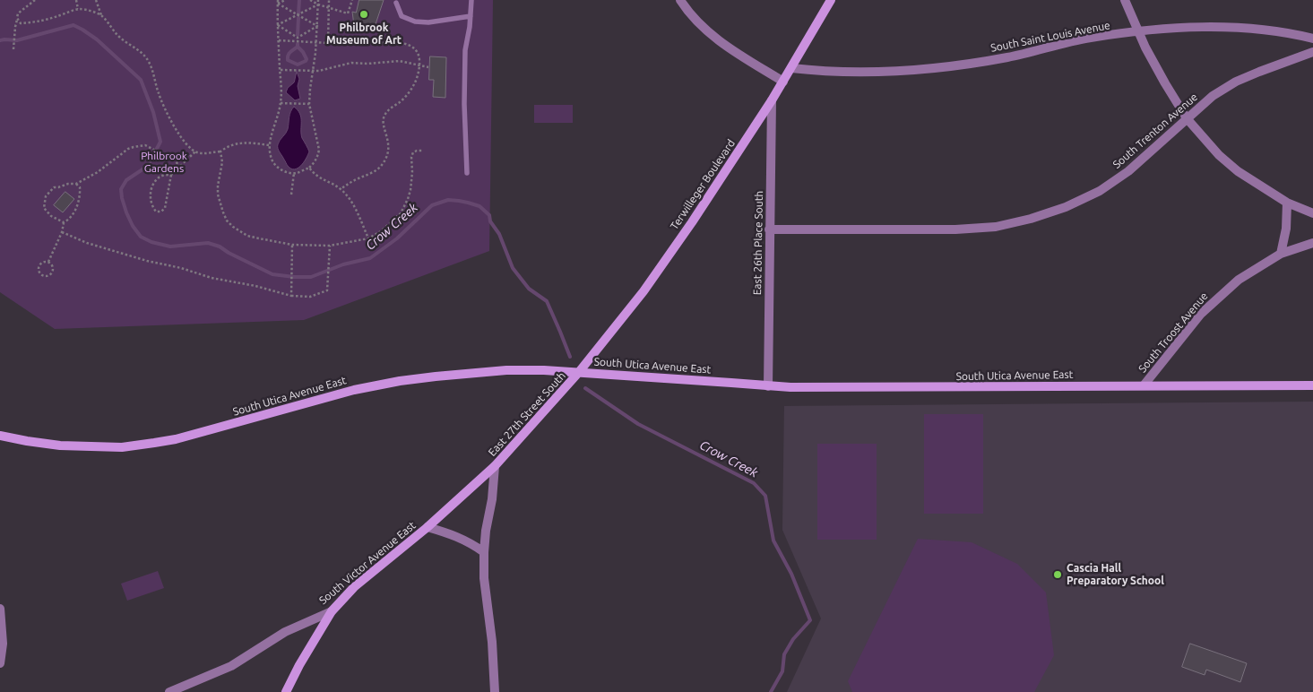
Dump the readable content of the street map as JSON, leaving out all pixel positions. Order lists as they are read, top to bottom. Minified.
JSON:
{"streets":{"street":["South Saint Louis Avenue","South Trenton Avenue","Terwilleger Boulevard","East 26th Place South","South Troost Avenue","South Utica Avenue East","East 27th Street South","South Victor Avenue East"]},"crossings":[["South Saint Louis Avenue","Terwilleger Boulevard"],["South Trenton Avenue","East 26th Place South"],["Terwilleger Boulevard","East 26th Place South"],["Terwilleger Boulevard","South Utica Avenue East"],["Terwilleger Boulevard","East 27th Street South"],["East 26th Place South","South Utica Avenue East"],["South Troost Avenue","South Utica Avenue East"],["South Utica Avenue East","East 27th Street South"],["East 27th Street South","South Victor Avenue East"]],"water":["Crow Creek"],"parks":["Philbrook Gardens"],"places":["Philbrook Museum of Art","Cascia Hall Preparatory School"]}
